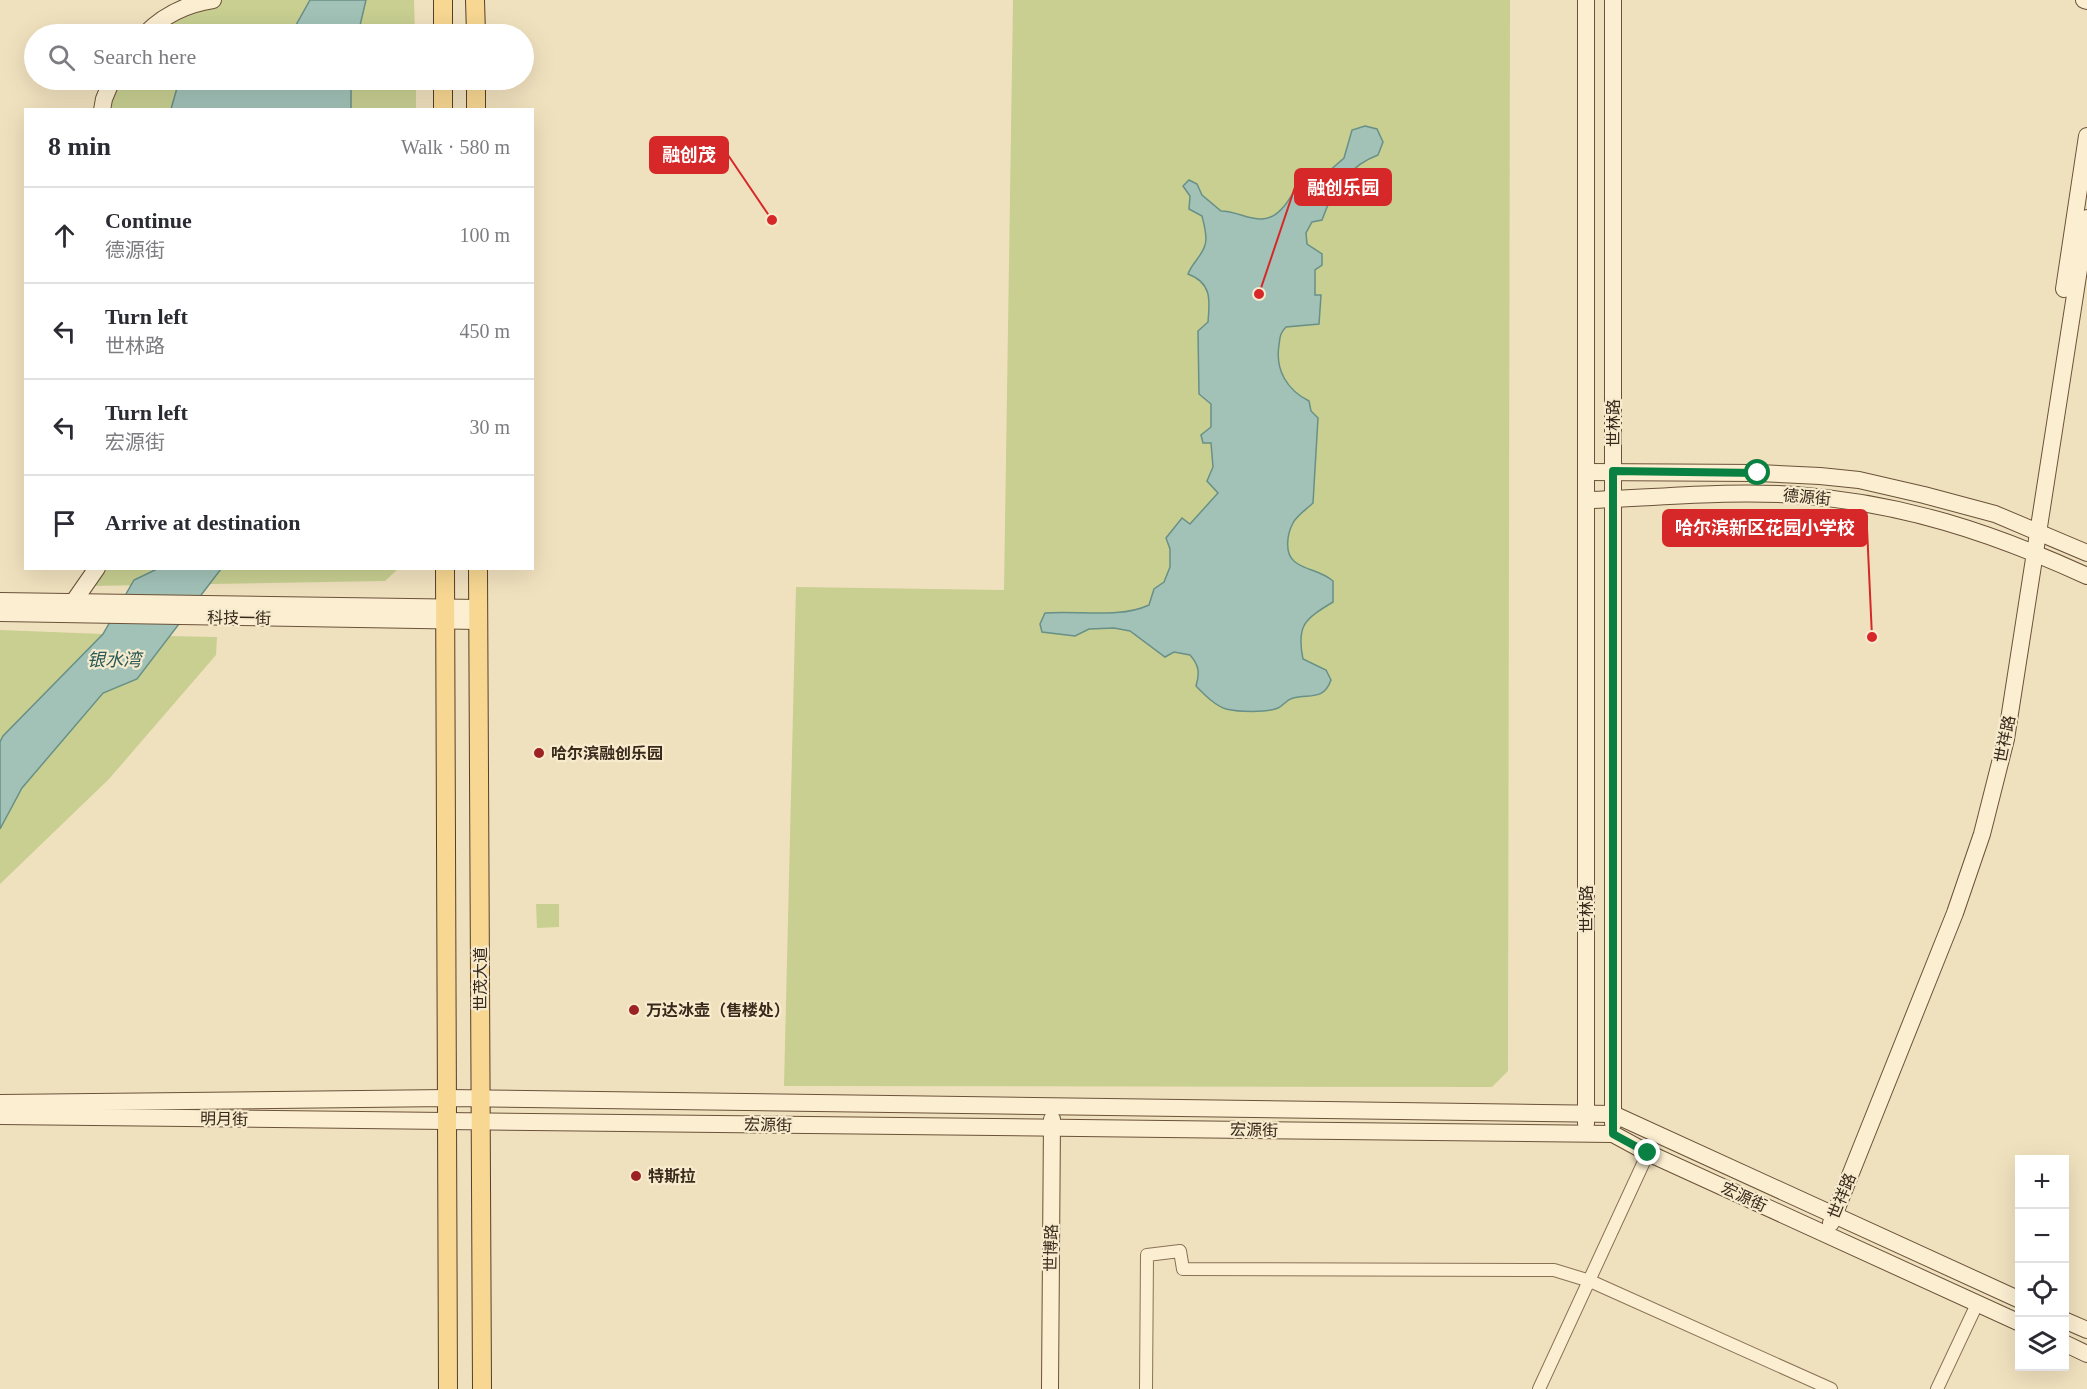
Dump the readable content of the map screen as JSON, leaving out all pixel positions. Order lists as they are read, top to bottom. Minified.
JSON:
{"streets":{"main road":["世林路","德源街","科技一街","世祥路","世茂大道","明月街","宏源街","世博路"]},"crossings":[["世林路","德源街"],["世林路","宏源街"],["德源街","世祥路"],["科技一街","世茂大道"],["世祥路","宏源街"],["世茂大道","明月街"],["世茂大道","宏源街"],["明月街","宏源街"],["宏源街","世博路"]],"water":["银水湾"],"places":["融创茂","融创乐园","哈尔滨新区花园小学校","哈尔滨融创乐园","万达冰壶（售楼处）","特斯拉"],"page":{"search":"Search here","heading":["8 min","Walk · 580 m"],"list":[["Continue","德源街","100 m"],["Turn left","世林路","450 m"],["Turn left","宏源街","30 m"],"Arrive at destination"],"map_buttons":["+","−"]}}
